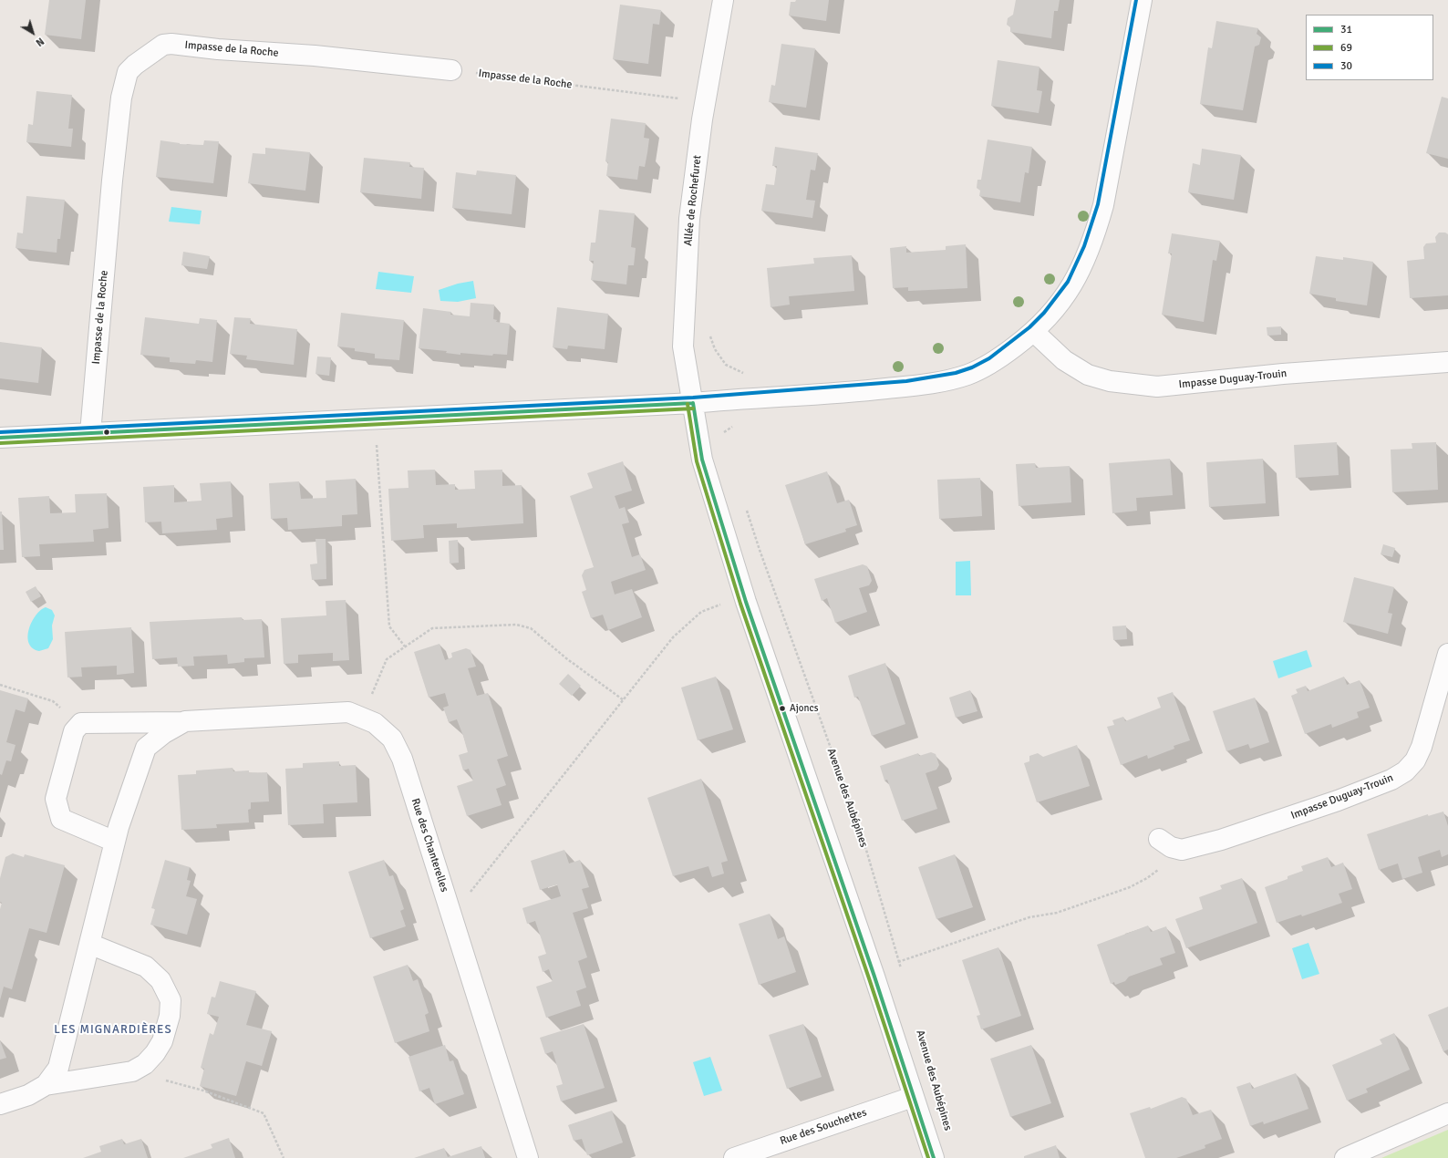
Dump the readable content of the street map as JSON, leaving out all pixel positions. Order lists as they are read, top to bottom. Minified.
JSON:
{"streets":{"street":["Impasse de la Roche","Allée de Rochefuret","Impasse Duguay-Trouin","Avenue des Aubépines","Rue des Chanterelles","Rue des Souchettes"]},"crossings":[["Impasse de la Roche","Allée de Rochefuret"],["Allée de Rochefuret","Avenue des Aubépines"],["Avenue des Aubépines","Rue des Souchettes"]],"districts":["LES MIGNARDIÈRES"],"places":["Ajoncs"],"lines":["transit line 30","transit line 31","transit line 69"],"legend":["31","69","30"],"north":"bottom right"}
